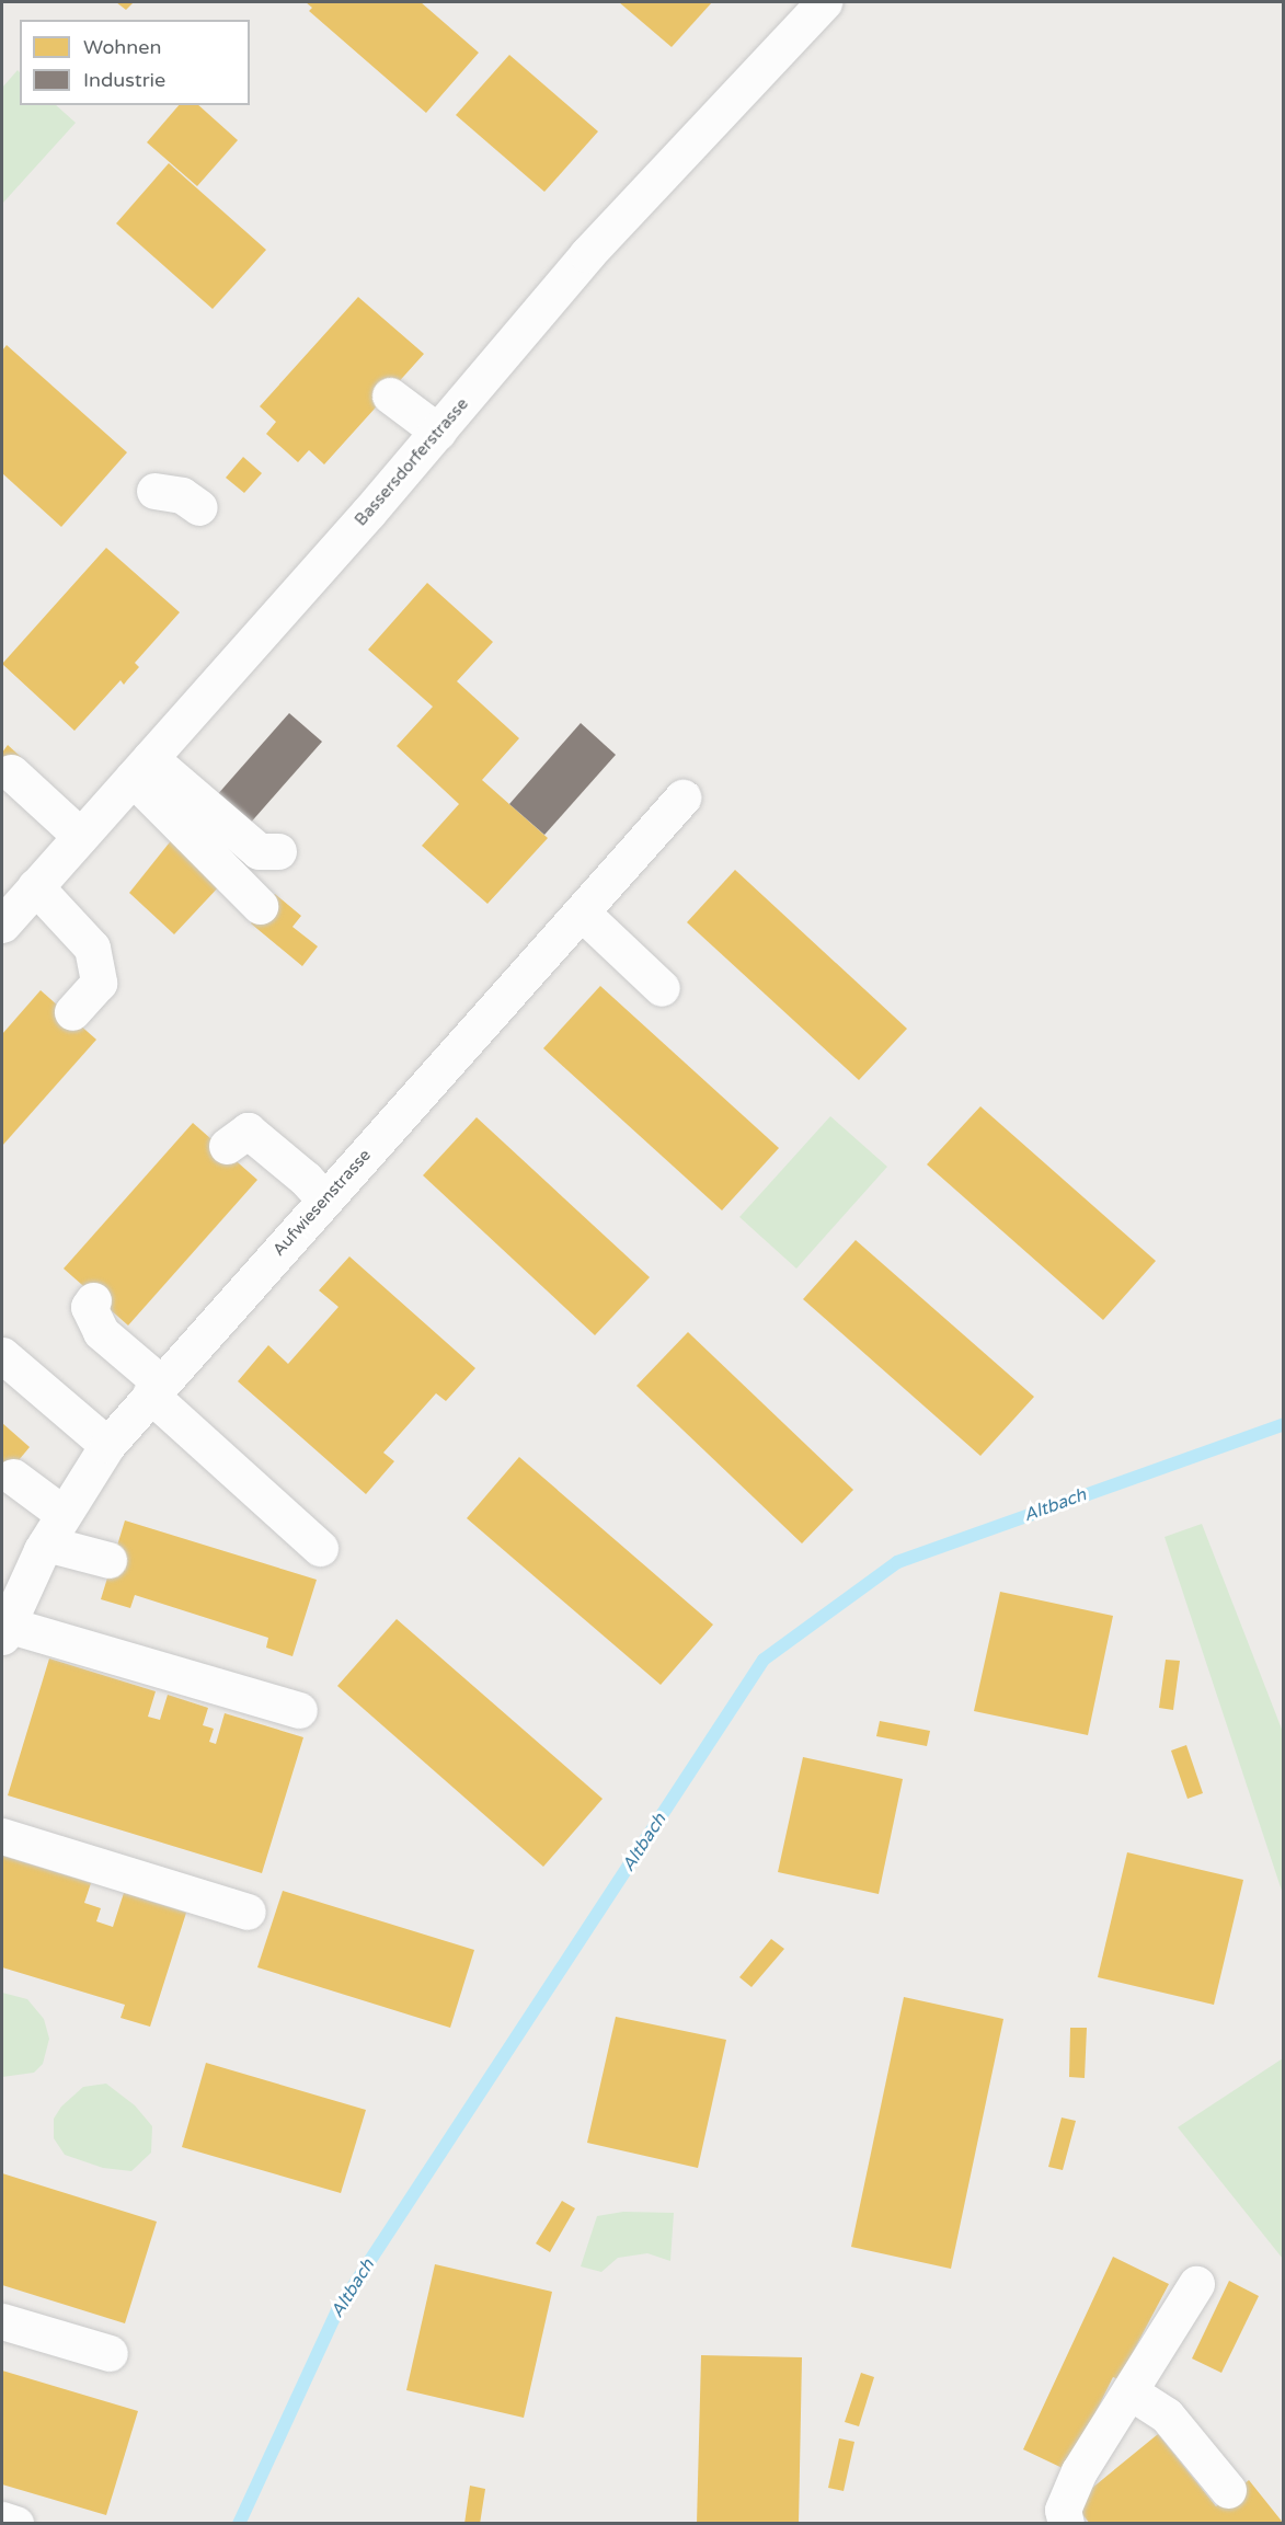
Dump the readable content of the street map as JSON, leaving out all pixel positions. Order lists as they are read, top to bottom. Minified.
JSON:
{"streets":{"street":["Bassersdorferstrasse","Aufwiesenstrasse"]},"water":["Altbach"],"legend":["Wohnen","Industrie"]}
